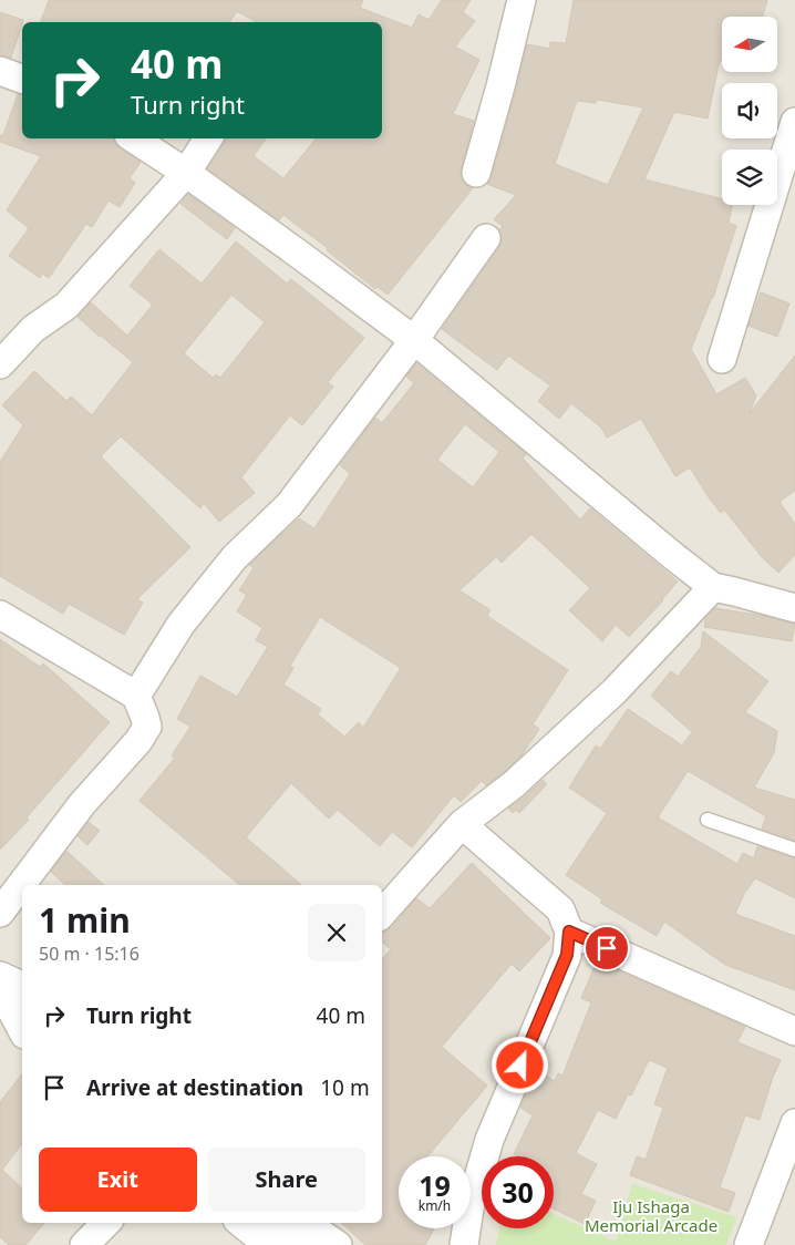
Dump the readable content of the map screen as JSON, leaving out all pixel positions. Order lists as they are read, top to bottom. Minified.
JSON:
{"parks":["Iju Ishaga Memorial Arcade"],"north":"left","page":{"turn":["40 m","Turn right"],"heading":["1 min","50 m · 15:16"],"list":[{"name":"Turn right","value":"40 m"},{"name":"Arrive at destination","value":"10 m"}],"buttons":["Exit","Share"],"speed":"19 km/h","limit":"30"}}
